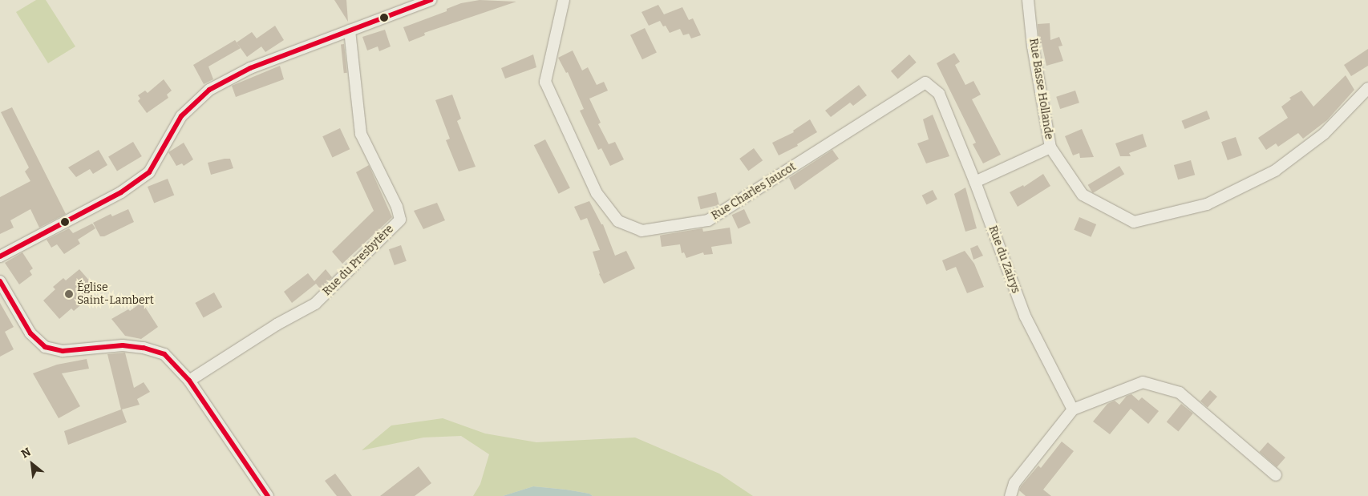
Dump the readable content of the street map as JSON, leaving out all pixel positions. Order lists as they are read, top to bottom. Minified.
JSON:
{"streets":{"street":["Rue Basse Hollande","Rue Charles Jaucot","Rue du Zairys","Rue du Presbytère"]},"crossings":[["Rue Charles Jaucot","Rue du Zairys"]],"places":["Église Saint-Lambert"],"north":"top left"}
